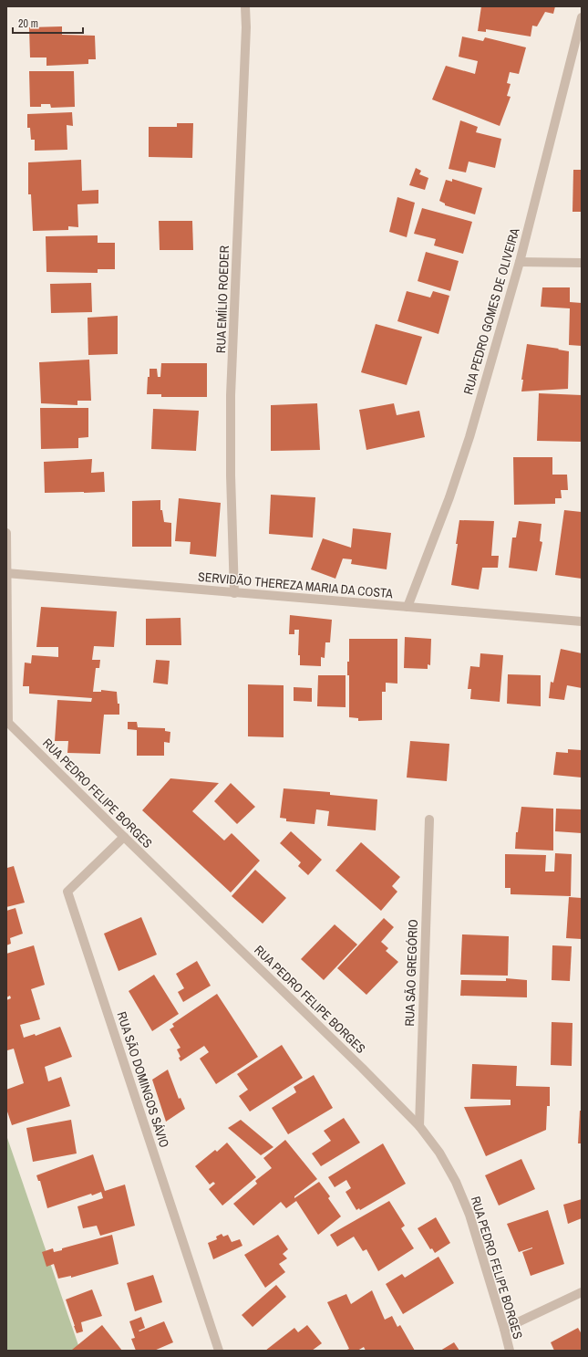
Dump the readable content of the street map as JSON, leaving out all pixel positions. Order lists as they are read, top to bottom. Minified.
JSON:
{"streets":{"street":["RUA EMÍLIO ROEDER","RUA PEDRO GOMES DE OLIVEIRA","SERVIDÃO THEREZA MARIA DA COSTA","RUA PEDRO FELIPE BORGES","RUA SÃO GREGÓRIO","RUA SÃO DOMINGOS SÁVIO"]},"crossings":[["RUA EMÍLIO ROEDER","SERVIDÃO THEREZA MARIA DA COSTA"],["RUA PEDRO GOMES DE OLIVEIRA","SERVIDÃO THEREZA MARIA DA COSTA"],["RUA PEDRO FELIPE BORGES","RUA SÃO GREGÓRIO"],["RUA PEDRO FELIPE BORGES","RUA SÃO DOMINGOS SÁVIO"]],"scale_bar":"20 m"}
